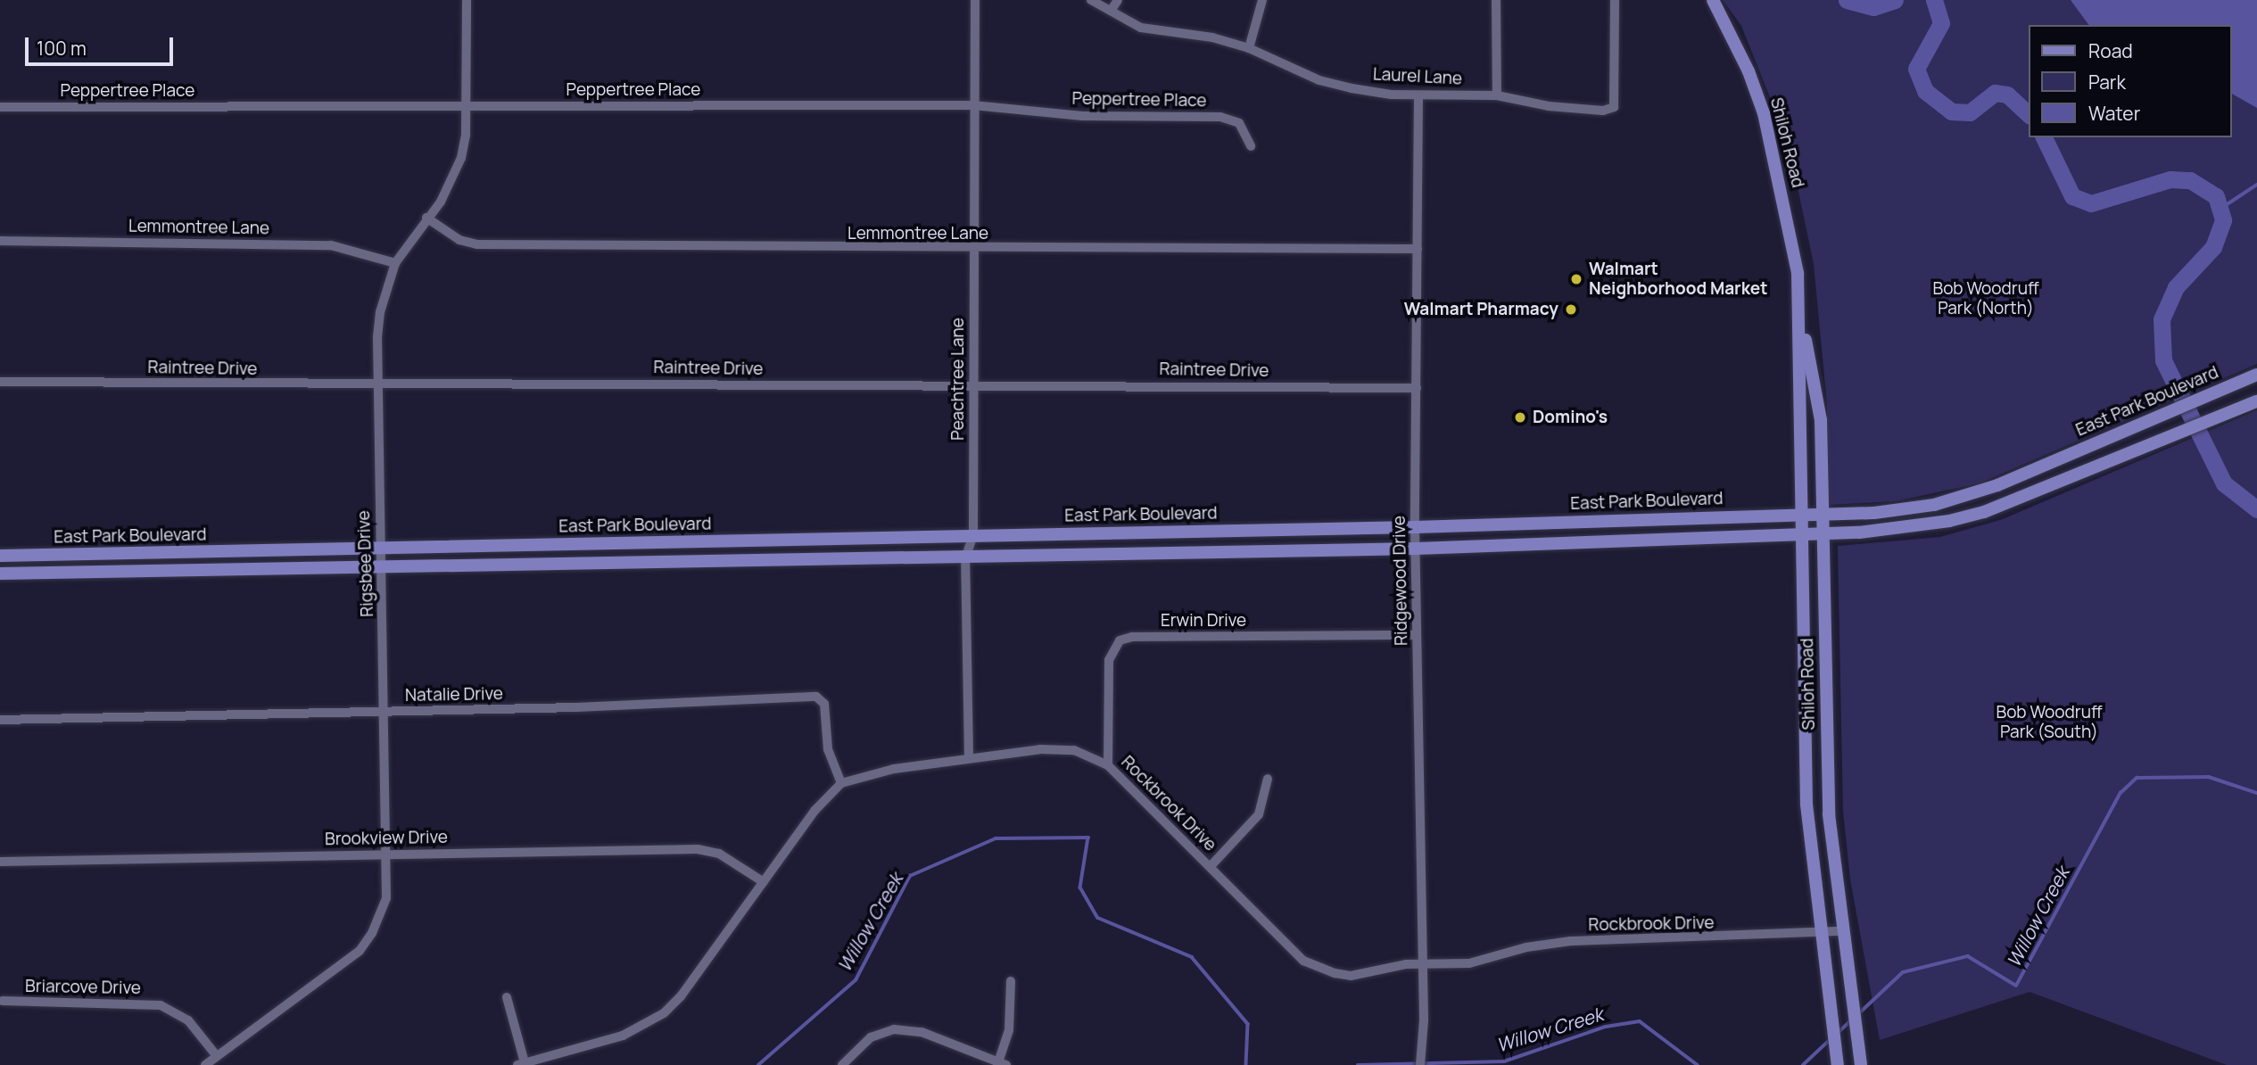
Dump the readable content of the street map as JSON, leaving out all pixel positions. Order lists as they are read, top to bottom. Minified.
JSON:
{"streets":{"main road":["Shiloh Road","East Park Boulevard"],"street":["Laurel Lane","Peppertree Place","Lemmontree Lane","Raintree Drive","Peachtree Lane","Rigsbee Drive","Ridgewood Drive","Erwin Drive","Natalie Drive","Rockbrook Drive","Brookview Drive","Briarcove Drive"]},"crossings":[["Laurel Lane","Ridgewood Drive"],["Peppertree Place","Peachtree Lane"],["Peppertree Place","Rigsbee Drive"],["Shiloh Road","East Park Boulevard"],["Shiloh Road","Rockbrook Drive"],["Lemmontree Lane","Peachtree Lane"],["Lemmontree Lane","Rigsbee Drive"],["Lemmontree Lane","Ridgewood Drive"],["Raintree Drive","Peachtree Lane"],["Raintree Drive","Rigsbee Drive"],["Raintree Drive","Ridgewood Drive"],["Peachtree Lane","East Park Boulevard"],["Peachtree Lane","Rockbrook Drive"],["East Park Boulevard","Rigsbee Drive"],["East Park Boulevard","Ridgewood Drive"],["Rigsbee Drive","Natalie Drive"],["Rigsbee Drive","Brookview Drive"],["Rigsbee Drive","Briarcove Drive"],["Ridgewood Drive","Erwin Drive"],["Ridgewood Drive","Rockbrook Drive"],["Erwin Drive","Rockbrook Drive"],["Natalie Drive","Rockbrook Drive"],["Rockbrook Drive","Brookview Drive"]],"water":["Willow Creek"],"parks":["Bob Woodruff Park (North)","Bob Woodruff Park (South)"],"places":["Walmart Neighborhood Market","Walmart Pharmacy","Domino's"],"legend":["Road","Park","Water"],"scale_bar":"100 m"}
